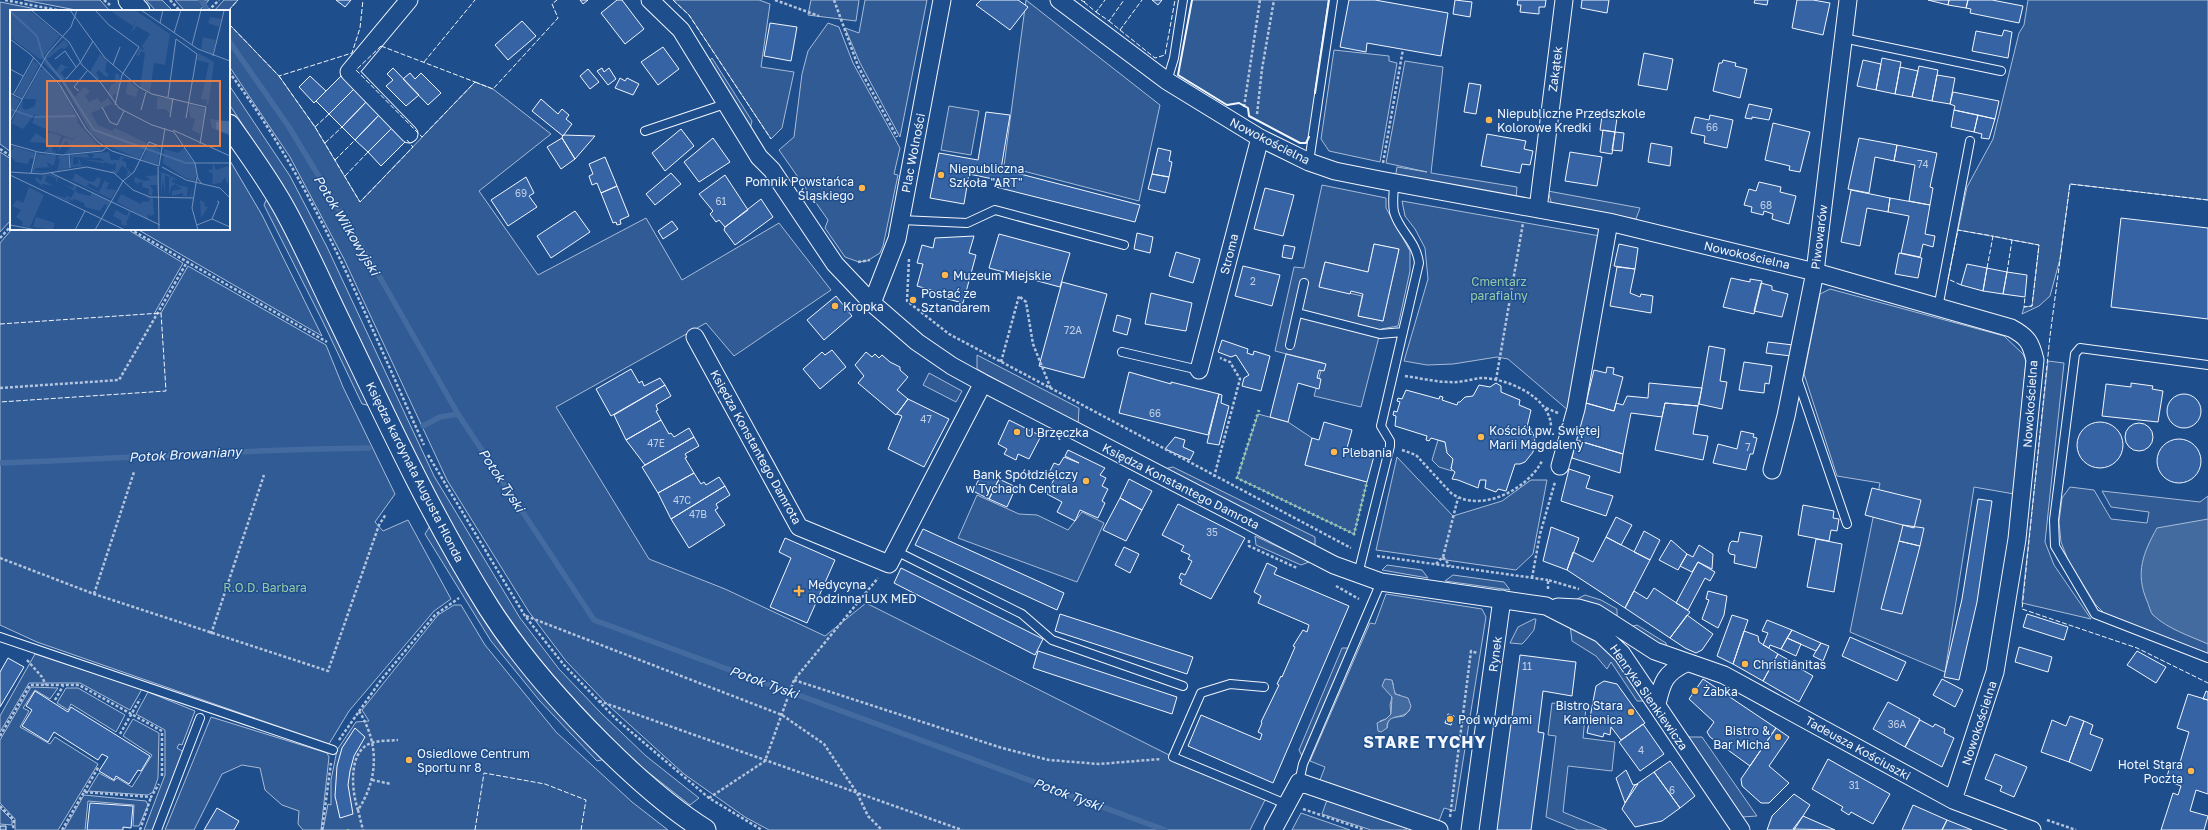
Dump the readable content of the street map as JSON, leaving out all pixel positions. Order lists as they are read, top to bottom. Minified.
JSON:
{"streets":{"street":["Zakątek","Nowokościelna","Plac Wolności","Piwowarów","Stroma","Księdza Konstantego Damrota","Księdza kardynała Augusta Hlonda","Rynek","Henryka Sienkiewicza","Tadeusza Kościuszki"]},"crossings":[["Zakątek","Nowokościelna"],["Nowokościelna","Piwowarów"],["Nowokościelna","Stroma"],["Nowokościelna","Tadeusza Kościuszki"],["Plac Wolności","Księdza Konstantego Damrota"],["Rynek","Henryka Sienkiewicza"],["Henryka Sienkiewicza","Tadeusza Kościuszki"]],"districts":["STARE TYCHY"],"water":["Potok Wilkowyjski","Potok Browaniany","Potok Tyski"],"parks":["Cmentarz parafialny","R.O.D. Barbara"],"places":{"other":["Niepubliczne Przedszkole Kolorowe Kredki","Niepubliczna Szkoła \"ART\"","Pomnik Powstańca Śląskiego","Muzeum Miejskie","Postać ze Sztandarem","Kropka","U Brzęczka","Kościół pw. Świętej Marii Magdaleny","Plebania","Bank Spółdzielczy w Tychach Centrala","Christianitas","Żabka","Bistro Stara Kamienica","Pod wydrami","Bistro & Bar Micha","Osiedlowe Centrum Sportu nr 8","Hotel Stara Poczta"],"health":["Medycyna Rodzinna LUX MED"]},"house_numbers":["66","74","69","61","68","2","72A","66","47","47E","7","47C","47B","35","11","36A","4","31","6"]}
